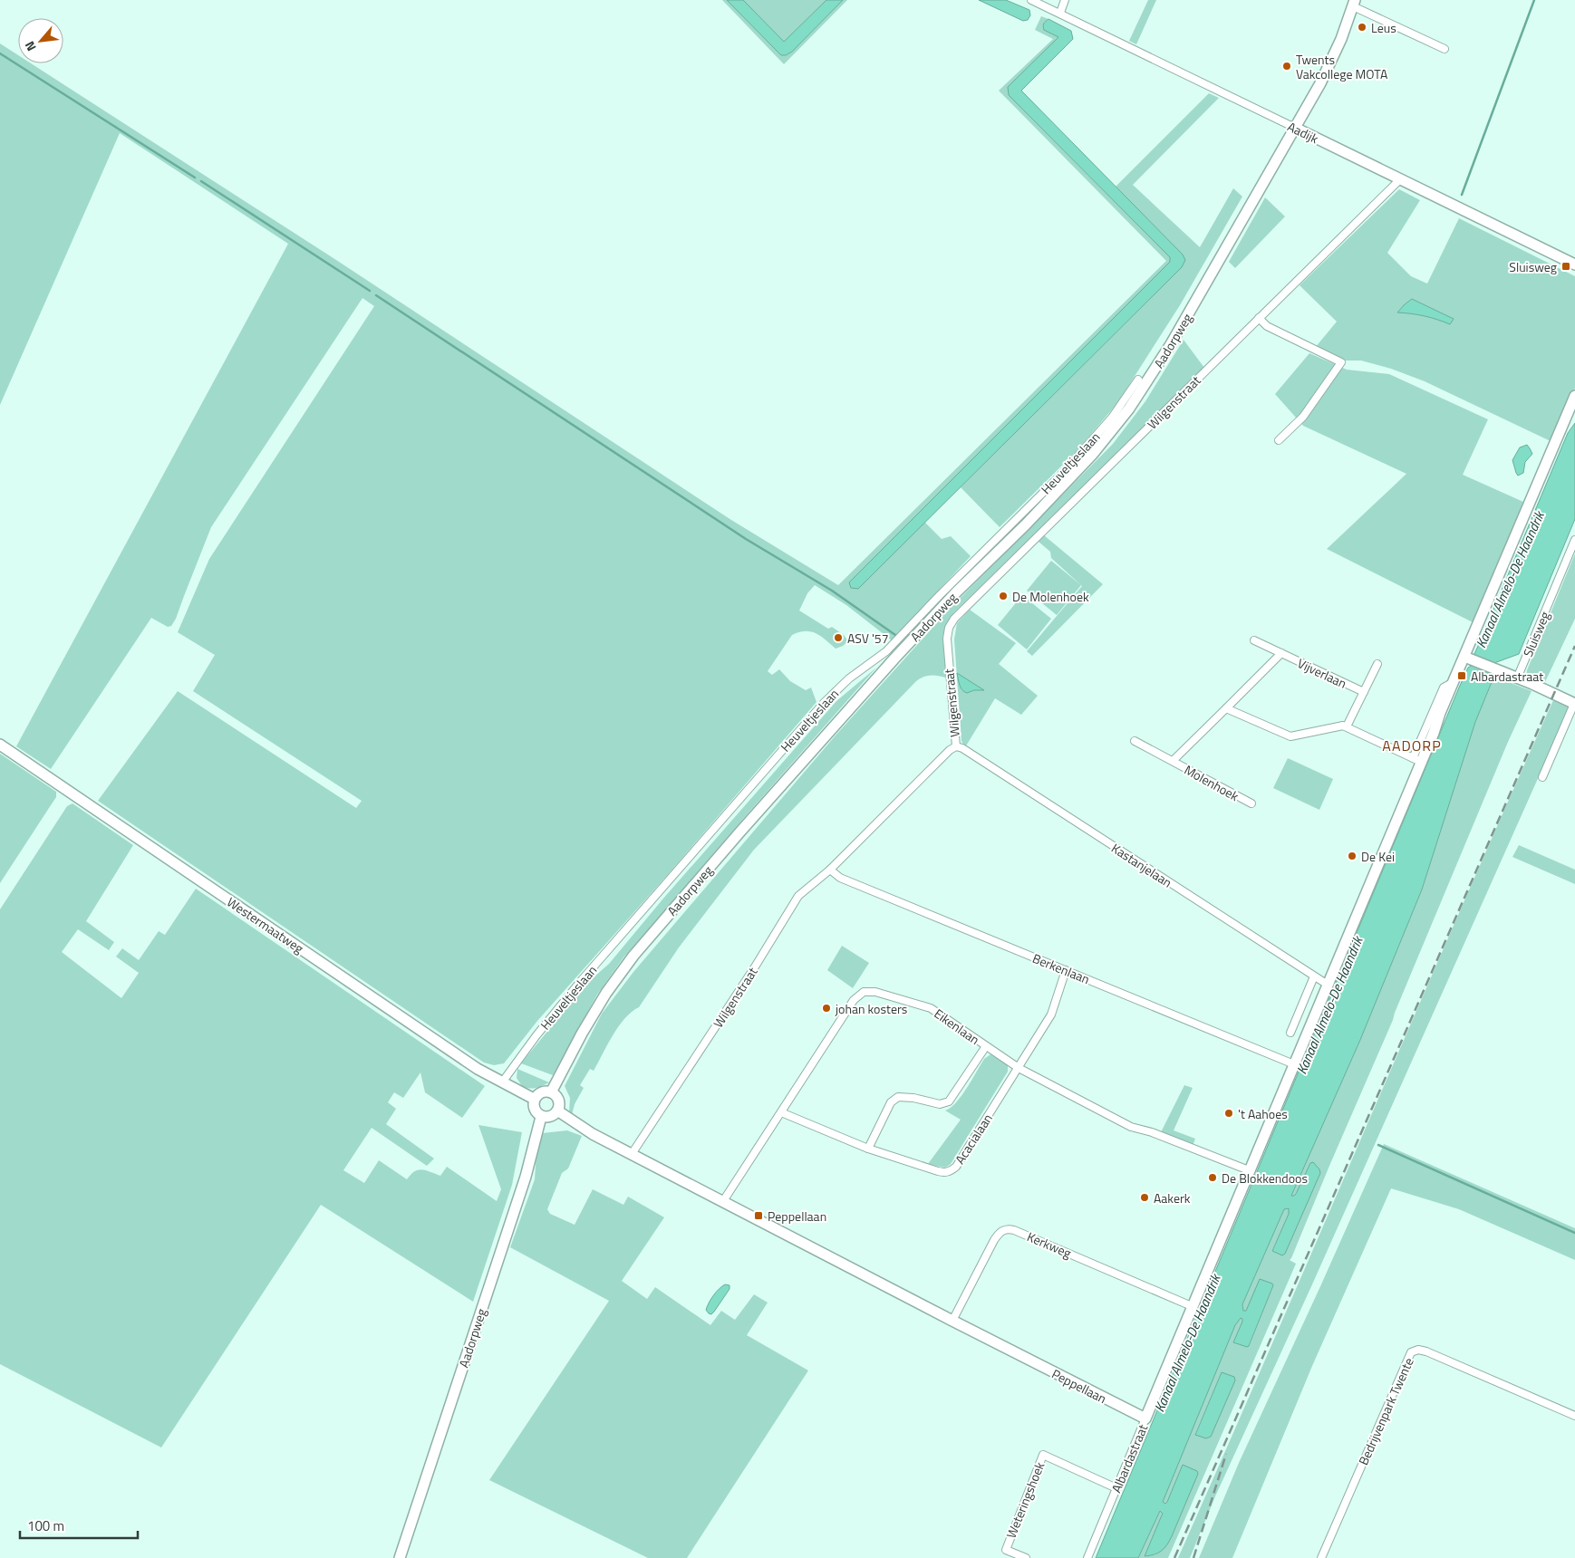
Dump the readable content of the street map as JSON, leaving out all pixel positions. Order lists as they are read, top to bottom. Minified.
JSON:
{"streets":{"street":["Aadijk","Aadorpweg","Wilgenstraat","Heuveltjeslaan","Sluisweg","Vijverlaan","Molenhoek","Kastanjelaan","Westermaatweg","Berkenlaan","Eikenlaan","Acacialaan","Kerkweg","Peppellaan","Bedrijvenpark Twente","Albardastraat","Weteringshoek"]},"crossings":[["Aadijk","Aadorpweg"],["Aadijk","Wilgenstraat"],["Aadorpweg","Westermaatweg"],["Aadorpweg","Peppellaan"],["Wilgenstraat","Kastanjelaan"],["Wilgenstraat","Berkenlaan"],["Wilgenstraat","Peppellaan"],["Heuveltjeslaan","Westermaatweg"],["Kastanjelaan","Albardastraat"],["Westermaatweg","Peppellaan"],["Berkenlaan","Acacialaan"],["Berkenlaan","Albardastraat"],["Eikenlaan","Acacialaan"],["Eikenlaan","Peppellaan"],["Eikenlaan","Albardastraat"],["Kerkweg","Peppellaan"],["Kerkweg","Albardastraat"],["Peppellaan","Albardastraat"],["Albardastraat","Weteringshoek"]],"districts":["AADORP"],"water":["Kanaal Almelo-De Haandrik"],"places":{"other":["Leus","Twents Vakcollege MOTA","De Molenhoek","ASV '57","De Kei","johan kosters","'t Aahoes","De Blokkendoos","Aakerk"],"transit":["Sluisweg","Albardastraat","Peppellaan"]},"scale_bar":"100 m","north":"bottom left"}
